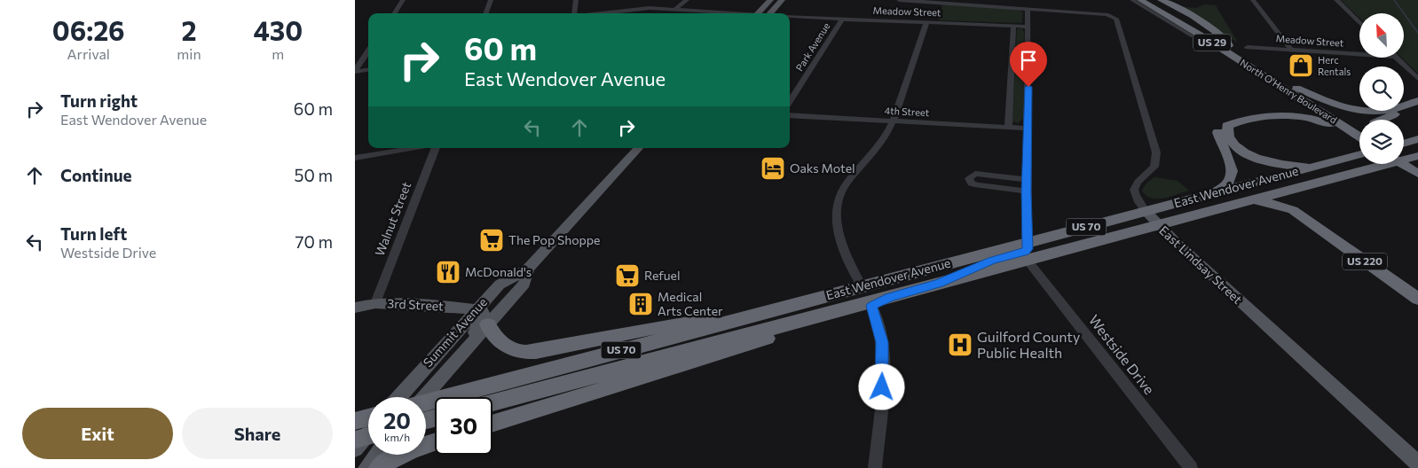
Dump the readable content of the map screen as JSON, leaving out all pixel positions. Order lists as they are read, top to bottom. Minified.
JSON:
{"streets":{"highway":["US 29","North O'Henry Boulevard","East Wendover Avenue","US 70","US 220"],"main road":["East Lindsay Street","3rd Street","Summit Avenue"],"street":["Meadow Street","Park Avenue","4th Street","Walnut Street","Westside Drive"]},"crossings":[["Meadow Street","Park Avenue"],["East Wendover Avenue","US 220"],["East Wendover Avenue","East Lindsay Street"],["East Wendover Avenue","Westside Drive"],["Walnut Street","3rd Street"],["3rd Street","Summit Avenue"]],"places":{"shop":["Herc Rentals"],"hotel":["Oaks Motel"],"supermarket":["The Pop Shoppe","Refuel"],"restaurant":["McDonald's"],"building":["Medical Arts Center"],"hospital":["Guilford County Public Health"]},"north":"top left","page":{"eta":["06:26","Arrival","2","min","430","m"],"turn":["60 m","East Wendover Avenue"],"list":[{"name":"Turn right","note":"East Wendover Avenue","value":"60 m"},{"name":"Continue","value":"50 m"},{"name":"Turn left","note":"Westside Drive","value":"70 m"}],"speed":"20 km/h","limit":"30","buttons":["Exit","Share"]}}
